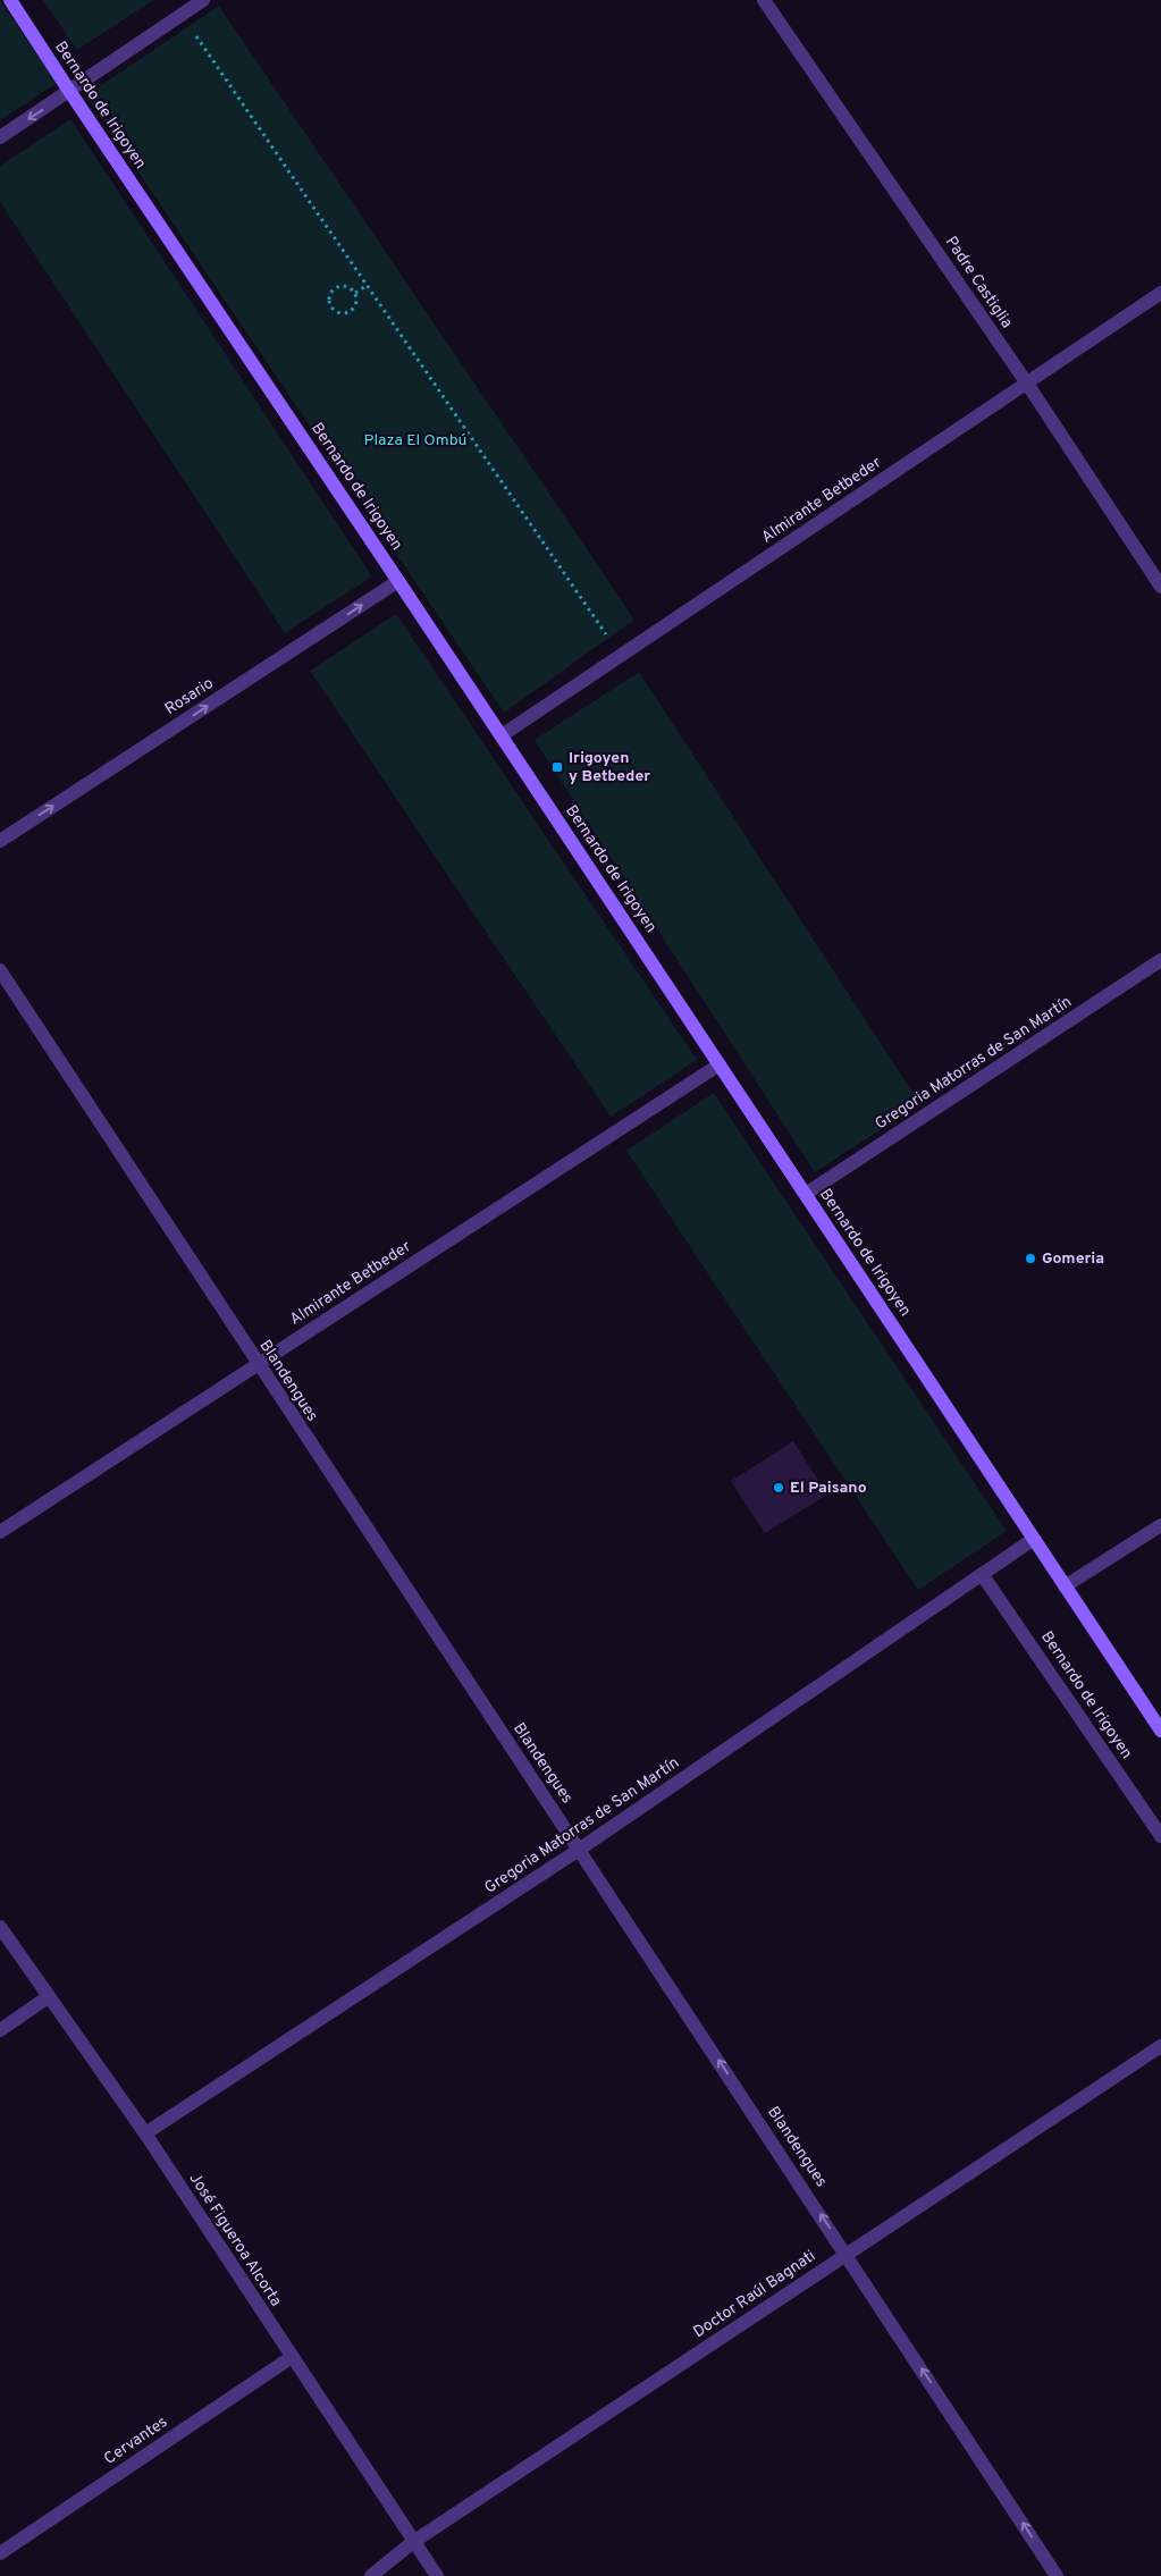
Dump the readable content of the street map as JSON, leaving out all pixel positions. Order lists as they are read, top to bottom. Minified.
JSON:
{"streets":{"street":["Bernardo de Irigoyen","Padre Castiglia","Almirante Betbeder","Rosario","Gregoria Matorras de San Martín","Blandengues","José Figueroa Alcorta","Doctor Raúl Bagnati","Cervantes"]},"crossings":[["Bernardo de Irigoyen","Almirante Betbeder"],["Bernardo de Irigoyen","Rosario"],["Bernardo de Irigoyen","Gregoria Matorras de San Martín"],["Padre Castiglia","Almirante Betbeder"],["Almirante Betbeder","Blandengues"],["Gregoria Matorras de San Martín","Blandengues"],["Gregoria Matorras de San Martín","José Figueroa Alcorta"],["Blandengues","Doctor Raúl Bagnati"],["José Figueroa Alcorta","Doctor Raúl Bagnati"],["José Figueroa Alcorta","Cervantes"]],"one_way":["Rosario","Blandengues"],"parks":["Plaza El Ombú"],"places":{"transit":["Irigoyen y Betbeder"],"other":["Gomeria","El Paisano"]}}
